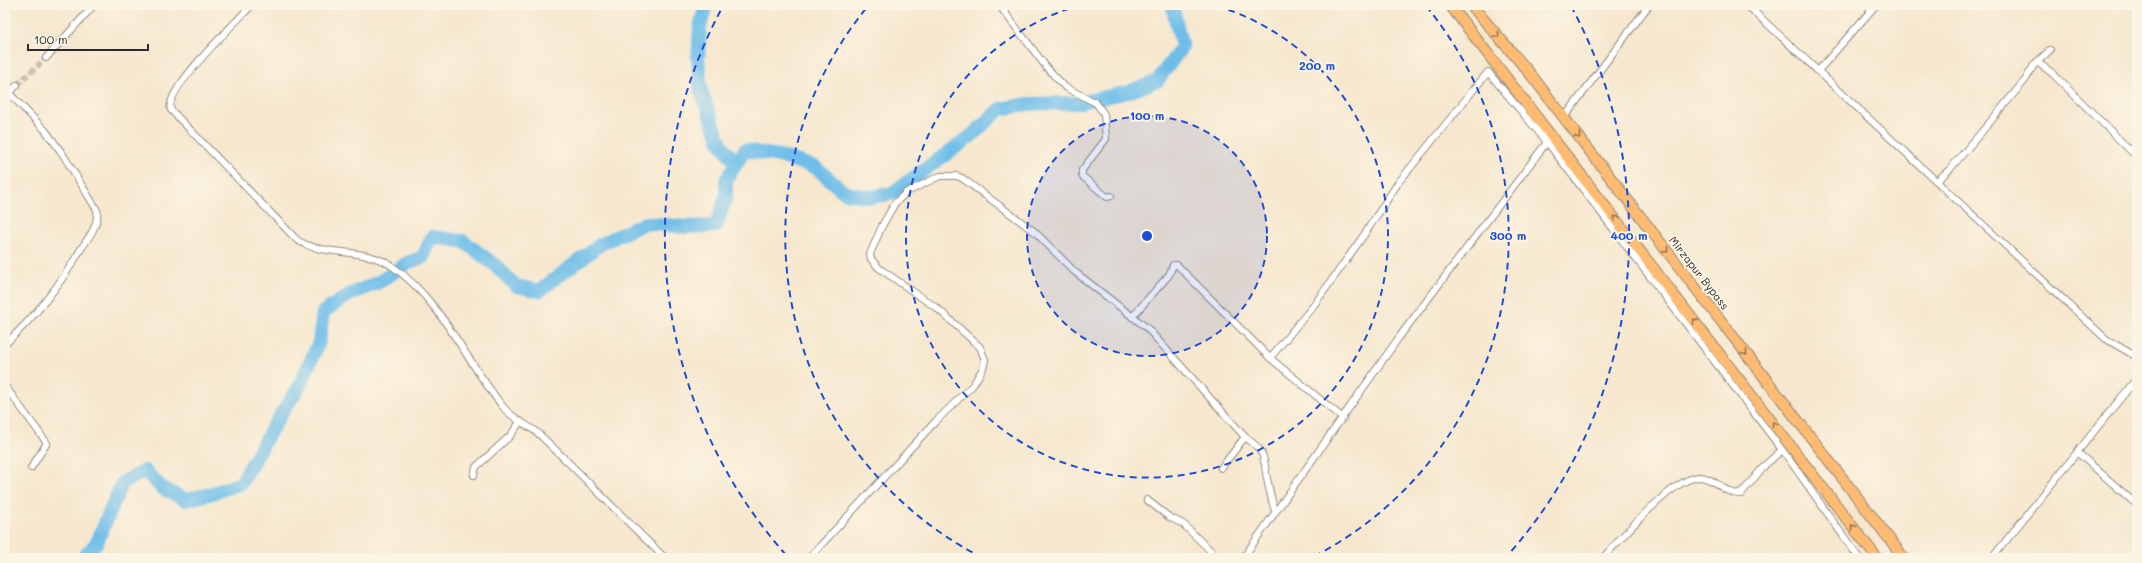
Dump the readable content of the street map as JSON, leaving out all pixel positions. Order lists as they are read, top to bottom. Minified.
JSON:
{"streets":{"highway":["Mirzapur Bypass"]},"scale_bar":"100 m","rings":["200 m","100 m","300 m","400 m"]}
